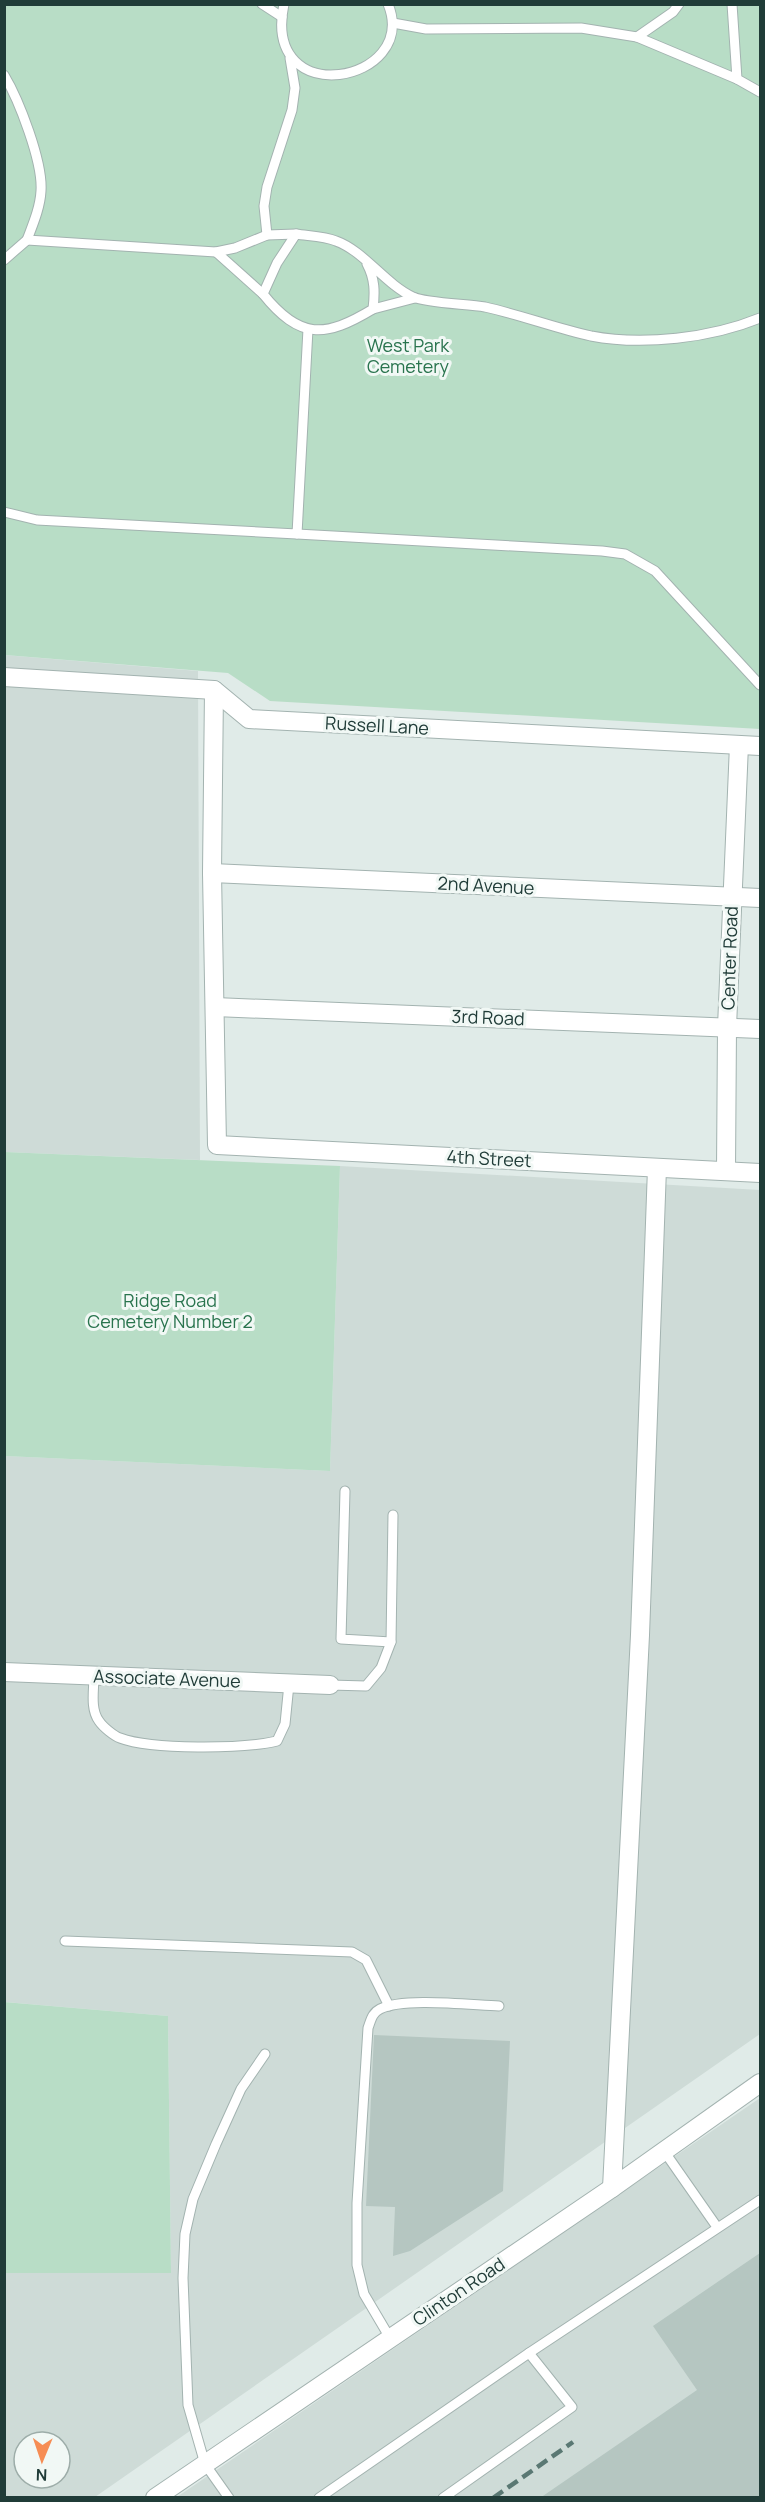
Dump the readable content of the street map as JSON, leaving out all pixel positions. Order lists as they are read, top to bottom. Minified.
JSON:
{"streets":{"street":["Russell Lane","2nd Avenue","Center Road","3rd Road","4th Street","Associate Avenue","Clinton Road"]},"crossings":[["Russell Lane","Center Road"],["2nd Avenue","Center Road"],["Center Road","3rd Road"],["Center Road","4th Street"],["3rd Road","4th Street"]],"parks":["West Park Cemetery","Ridge Road Cemetery Number 2"],"north":"bottom"}
